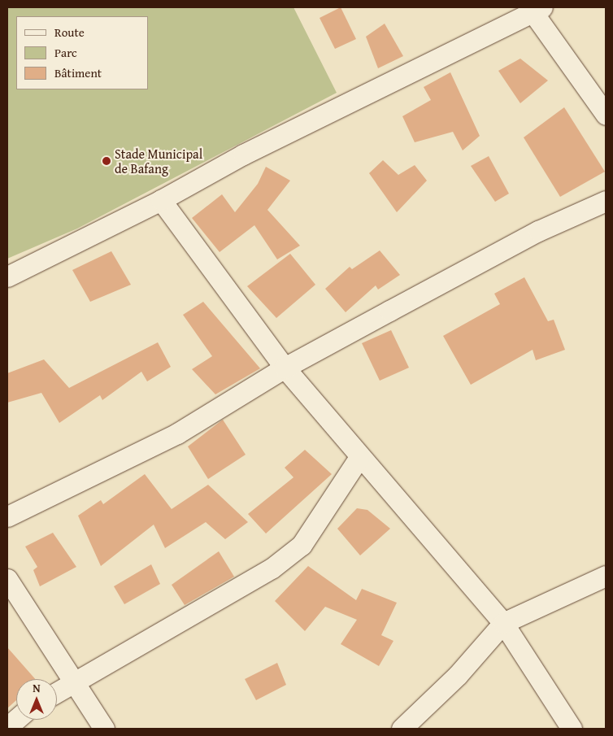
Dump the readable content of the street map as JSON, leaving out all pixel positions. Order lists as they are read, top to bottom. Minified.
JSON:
{"places":["Stade Municipal de Bafang"],"legend":["Route","Parc","Bâtiment"],"north":"top"}
